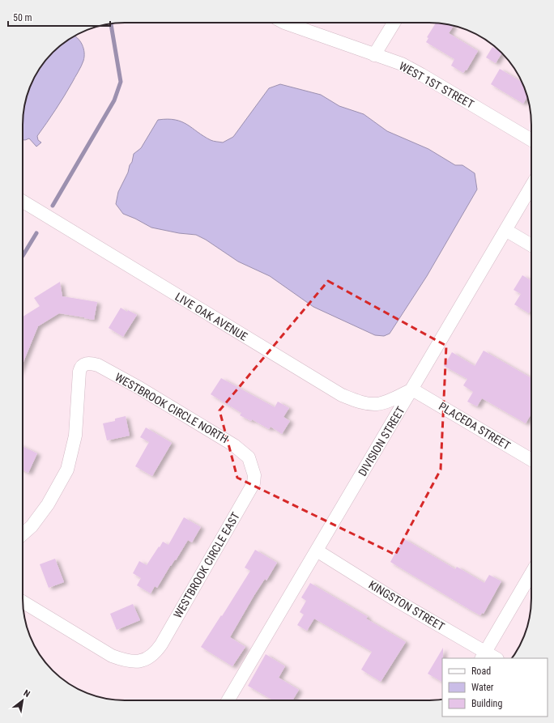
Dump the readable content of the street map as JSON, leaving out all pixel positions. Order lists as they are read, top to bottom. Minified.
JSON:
{"streets":{"street":["WEST 1ST STREET","LIVE OAK AVENUE","WESTBROOK CIRCLE NORTH","PLACEDA STREET","DIVISION STREET","WESTBROOK CIRCLE EAST","KINGSTON STREET"]},"crossings":[["LIVE OAK AVENUE","PLACEDA STREET"],["LIVE OAK AVENUE","DIVISION STREET"],["WESTBROOK CIRCLE NORTH","WESTBROOK CIRCLE EAST"],["PLACEDA STREET","DIVISION STREET"],["DIVISION STREET","KINGSTON STREET"]],"legend":["Road","Water","Building"],"scale_bar":"50 m","north":"top right"}
